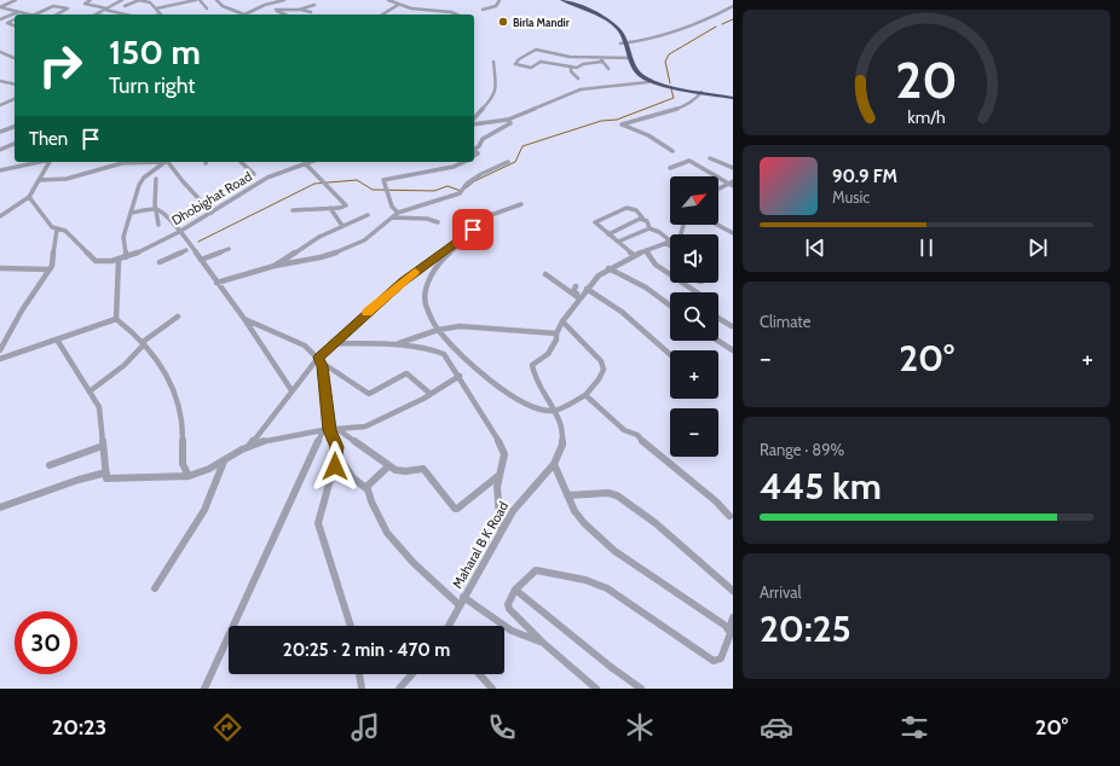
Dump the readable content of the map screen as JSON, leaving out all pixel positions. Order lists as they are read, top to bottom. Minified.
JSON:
{"streets":{"street":["Dhobighat Road","Maharal B K Road"]},"places":["Birla Mandir"],"north":"top right","page":{"turn":["150 m","Turn right"],"then":"Then","song":["90.9 FM","Music"],"map_buttons":["+","−"],"tile":["Climate",["Range · 89%","445 km"],["Arrival","20:25"]],"heat":["−","20°","+"],"limit":"30","trip":"20:25 · 2 min · 470 m","tabs":["20:23","20°"],"gauge":["20","km/h"]}}
